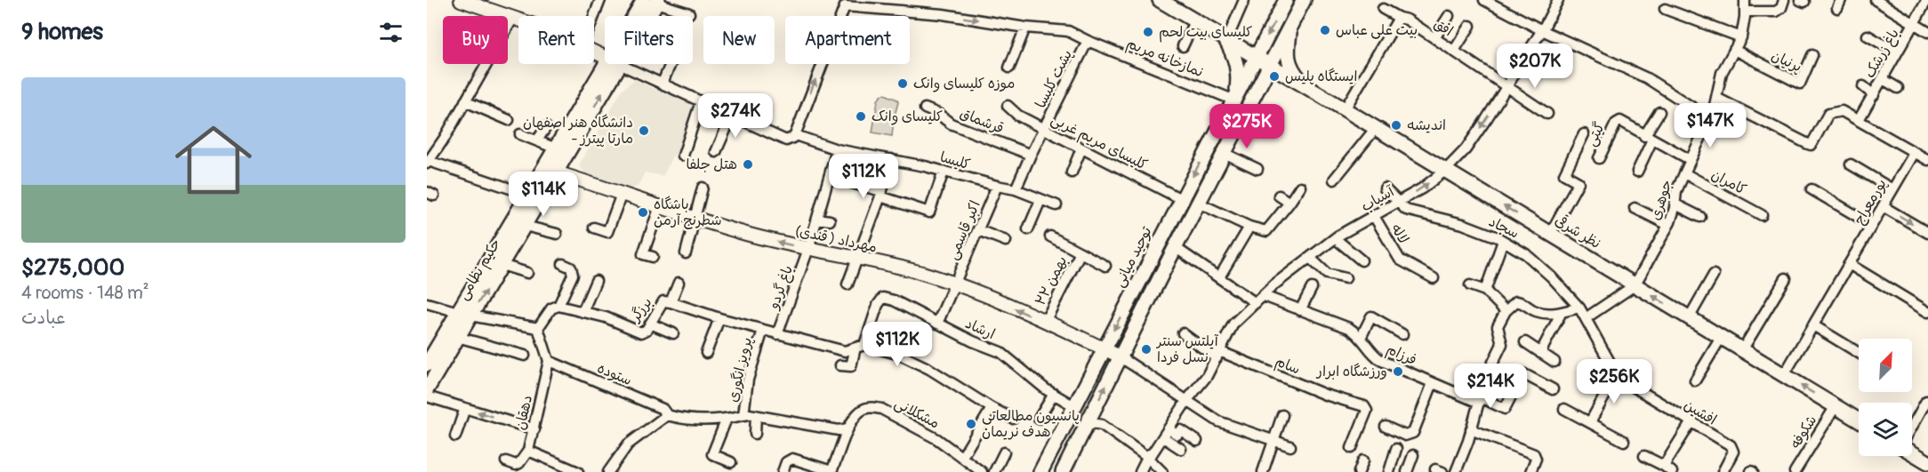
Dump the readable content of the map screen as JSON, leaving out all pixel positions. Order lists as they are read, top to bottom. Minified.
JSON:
{"streets":{"main road":["نظر شرقی","توحید میانی","حکیم نظامی"],"street":["افق","باغ زرشک","نمازخانه مریم","پرنیان","پشت کلیسا","قرشماق","گیتی","کلیسای مریم غربی","کلیسا","کامران","آسیاب","جوهری","پورمعراج","سجاد","اکبر قاسمی","لاله","مهرداد ( قندی)","۲۲ بهمن","باغ گردو","برزگر","ارشاد","فرزام","سام","پرویز انگوری","ستوده","دهقان","افشین","مشکلانی","شکوفه"]},"crossings":[["افق","آسیاب"],["نمازخانه مریم","پشت کلیسا"],["نمازخانه مریم","کلیسا"],["نمازخانه مریم","توحید میانی"],["پرنیان","جوهری"],["پشت کلیسا","کلیسای مریم غربی"],["گیتی","جوهری"],["کلیسای مریم غربی","توحید میانی"],["کلیسا","اکبر قاسمی"],["کلیسا","باغ گردو"],["کامران","جوهری"],["آسیاب","سجاد"],["آسیاب","نظر شرقی"],["آسیاب","لاله"],["آسیاب","فرزام"],["آسیاب","سام"],["جوهری","نظر شرقی"],["پورمعراج","نظر شرقی"],["سجاد","افشین"],["اکبر قاسمی","مهرداد ( قندی)"],["اکبر قاسمی","ارشاد"],["نظر شرقی","توحید میانی"],["نظر شرقی","شکوفه"],["مهرداد ( قندی)","توحید میانی"],["مهرداد ( قندی)","حکیم نظامی"],["مهرداد ( قندی)","۲۲ بهمن"],["مهرداد ( قندی)","باغ گردو"],["توحید میانی","ارشاد"],["باغ گردو","برزگر"],["برزگر","پرویز انگوری"],["پرویز انگوری","ستوده"],["ستوده","دهقان"]],"places":["بیت علی عباس","کلیسای بیت لحم","ایستگاه پلیس","موزه کلیسای وانک","کلیسای وانک","اندیشه","دانشگاه هنر اصفهان - مارتا پیترز","هتل جلفا","باشگاه شطرنج آرمن","آیلتس سنتر نسل فردا","ورزشگاه ابرار","پانسیون مطالعاتی هدف نریمان"],"north":"top right","page":{"heading":"9 homes","chip":["Buy","Rent","Filters","New","Apartment"],"price":["$207K","$274K","$147K","$275K","$112K","$114K","$112K","$256K","$214K"],"list":[{"name":"$275,000","note":"4 rooms · 148 m² · عبادت"}]}}
